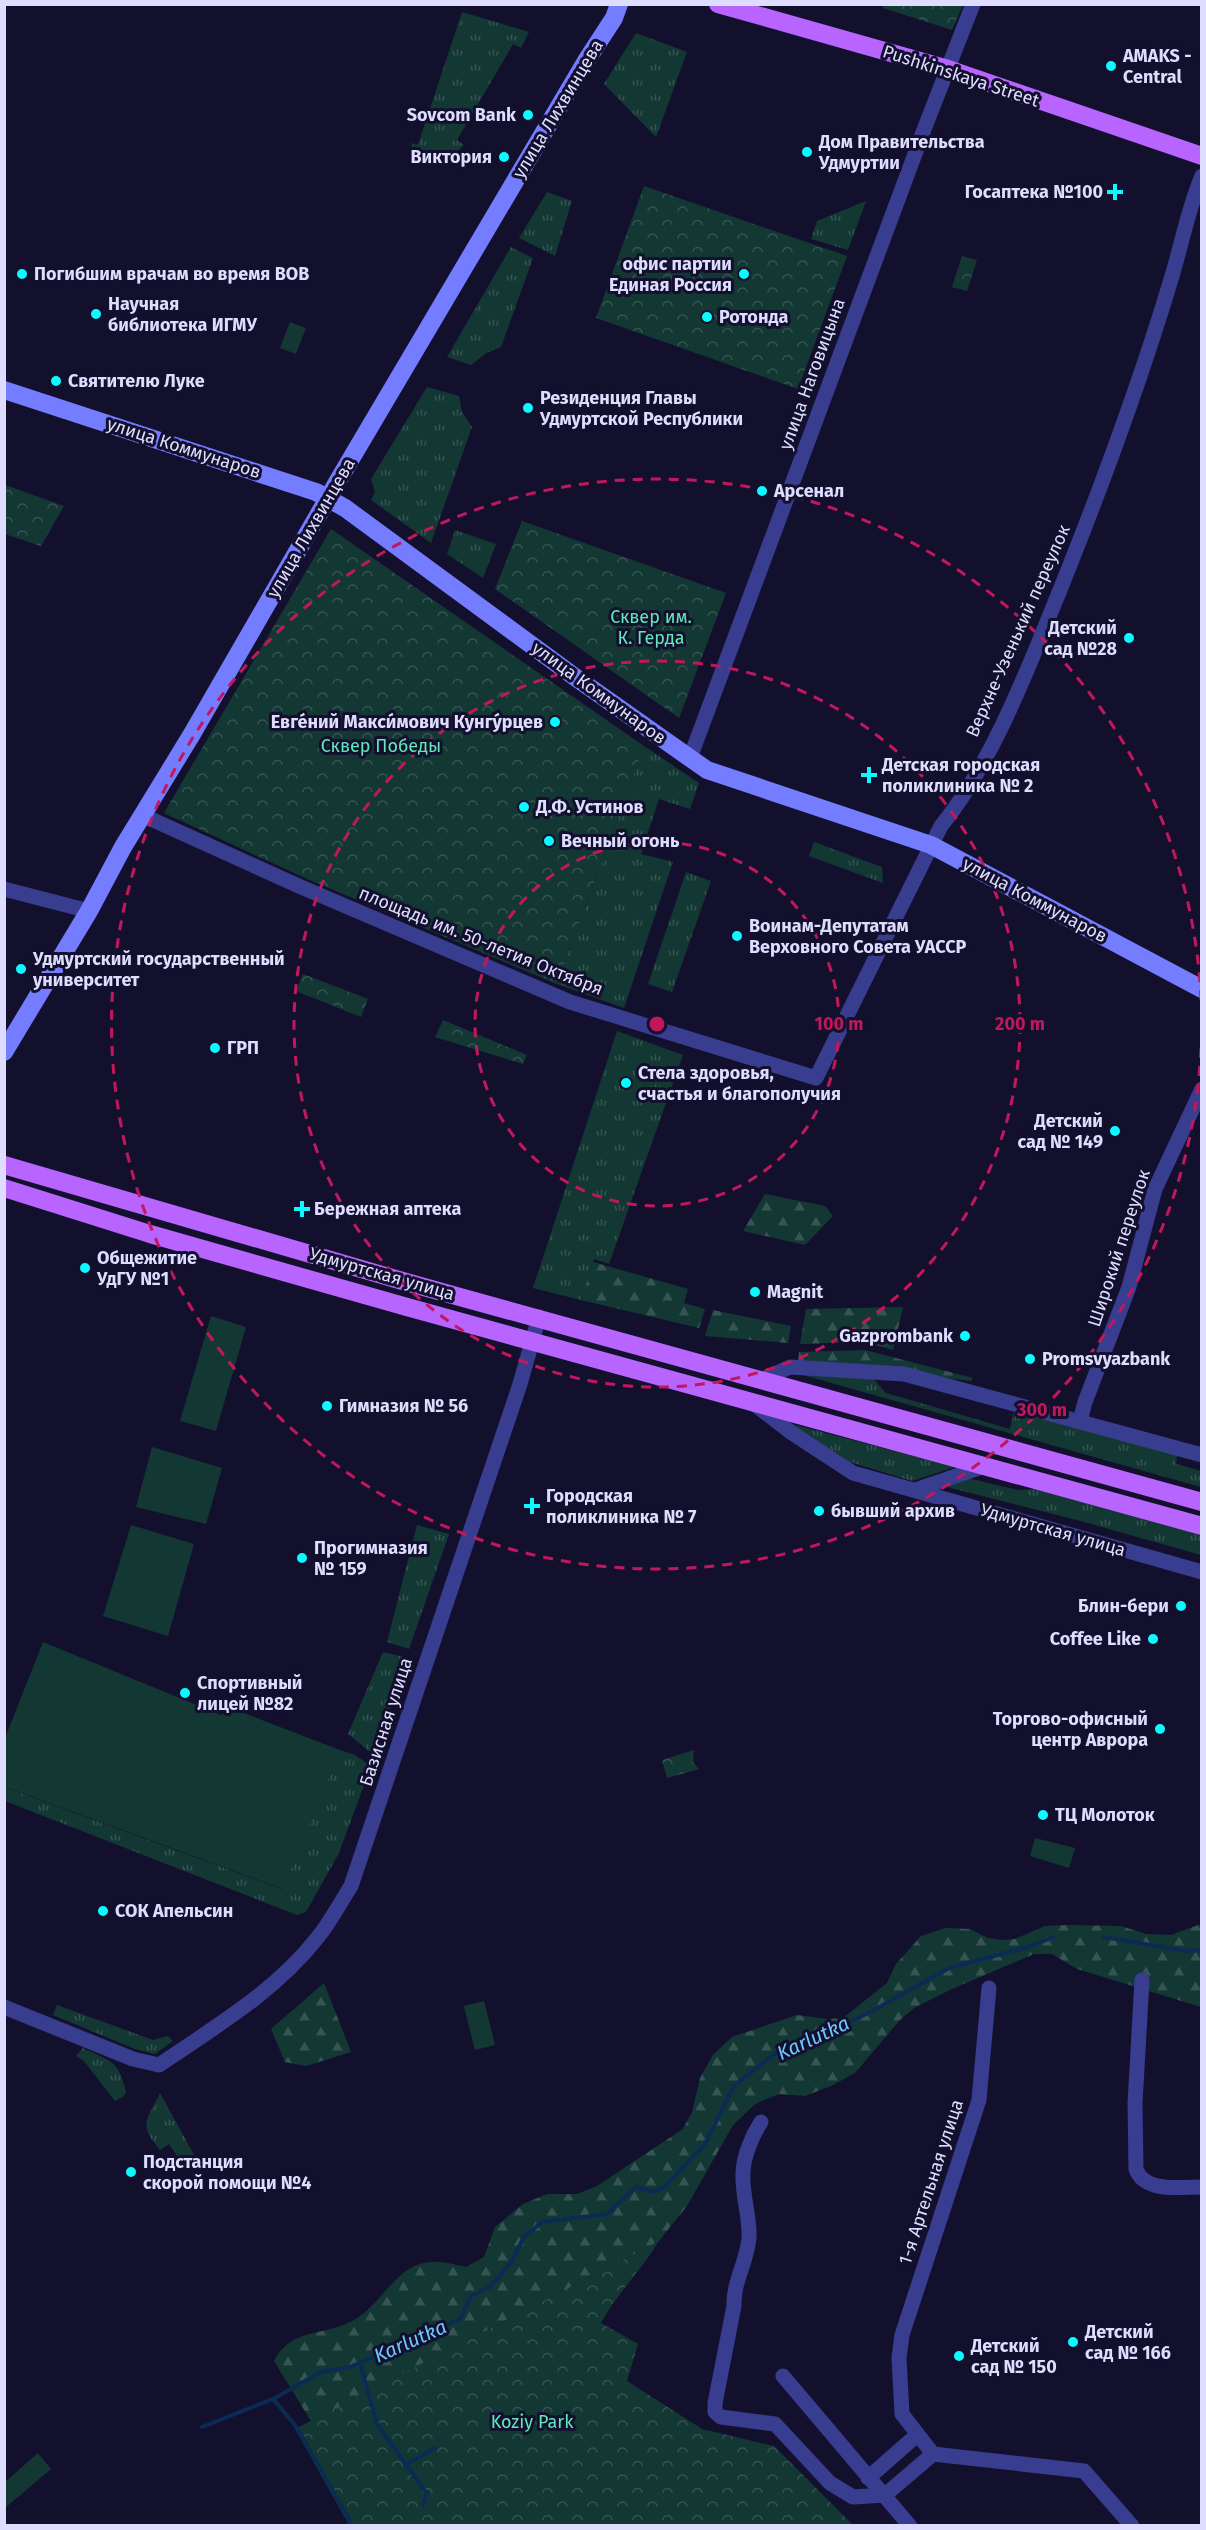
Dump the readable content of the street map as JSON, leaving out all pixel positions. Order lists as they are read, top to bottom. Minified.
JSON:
{"streets":{"main road":["Pushkinskaya Street","Удмуртская улица"],"street":["улица Лихвинцева","улица Наговицына","улица Коммунаров","Верхне-Узенький переулок","площадь им. 50-летия Октября","Широкий переулок","Базисная улица","1-я Артельная улица"]},"crossings":[["Pushkinskaya Street","улица Наговицына"],["улица Лихвинцева","улица Коммунаров"],["улица Лихвинцева","площадь им. 50-летия Октября"],["улица Наговицына","улица Коммунаров"],["улица Коммунаров","Верхне-Узенький переулок"],["Верхне-Узенький переулок","площадь им. 50-летия Октября"],["Удмуртская улица","Базисная улица"]],"water":["Karlutka"],"parks":["Сквер им. К. Герда","Сквер Победы","Koziy Park"],"places":{"other":["AMAKS - Central","Sovcom Bank","Дом Правительства Удмуртии","Виктория","Погибшим врачам во время ВОВ","офис партии Единая Россия","Научная библиотека ИГМУ","Ротонда","Святителю Луке","Резиденция Главы Удмуртской Республики","Арсенал","Детский сад №28","Евге́ний Макси́мович Кунгу́рцев","Д.Ф. Устинов","Вечный огонь","Воинам-Депутатам Верховного Совета УАССР","Удмуртский государственный университет","ГРП","Стела здоровья, счастья и благополучия","Детский сад № 149","Общежитие УдГУ №1","Magnit","Gazprombank","Promsvyazbank","Гимназия № 56","бывший архив","Прогимназия № 159","Блин-бери","Coffee Like","Спортивный лицей №82","Торгово-офисный центр Аврора","ТЦ Молоток","СОК Апельсин","Подстанция скорой помощи №4","Детский сад № 166","Детский сад № 150"],"health":["Госаптека №100","Детская городская поликлиника № 2","Бережная аптека","Городская поликлиника № 7"]},"rings":["100 m","200 m","300 m"]}
